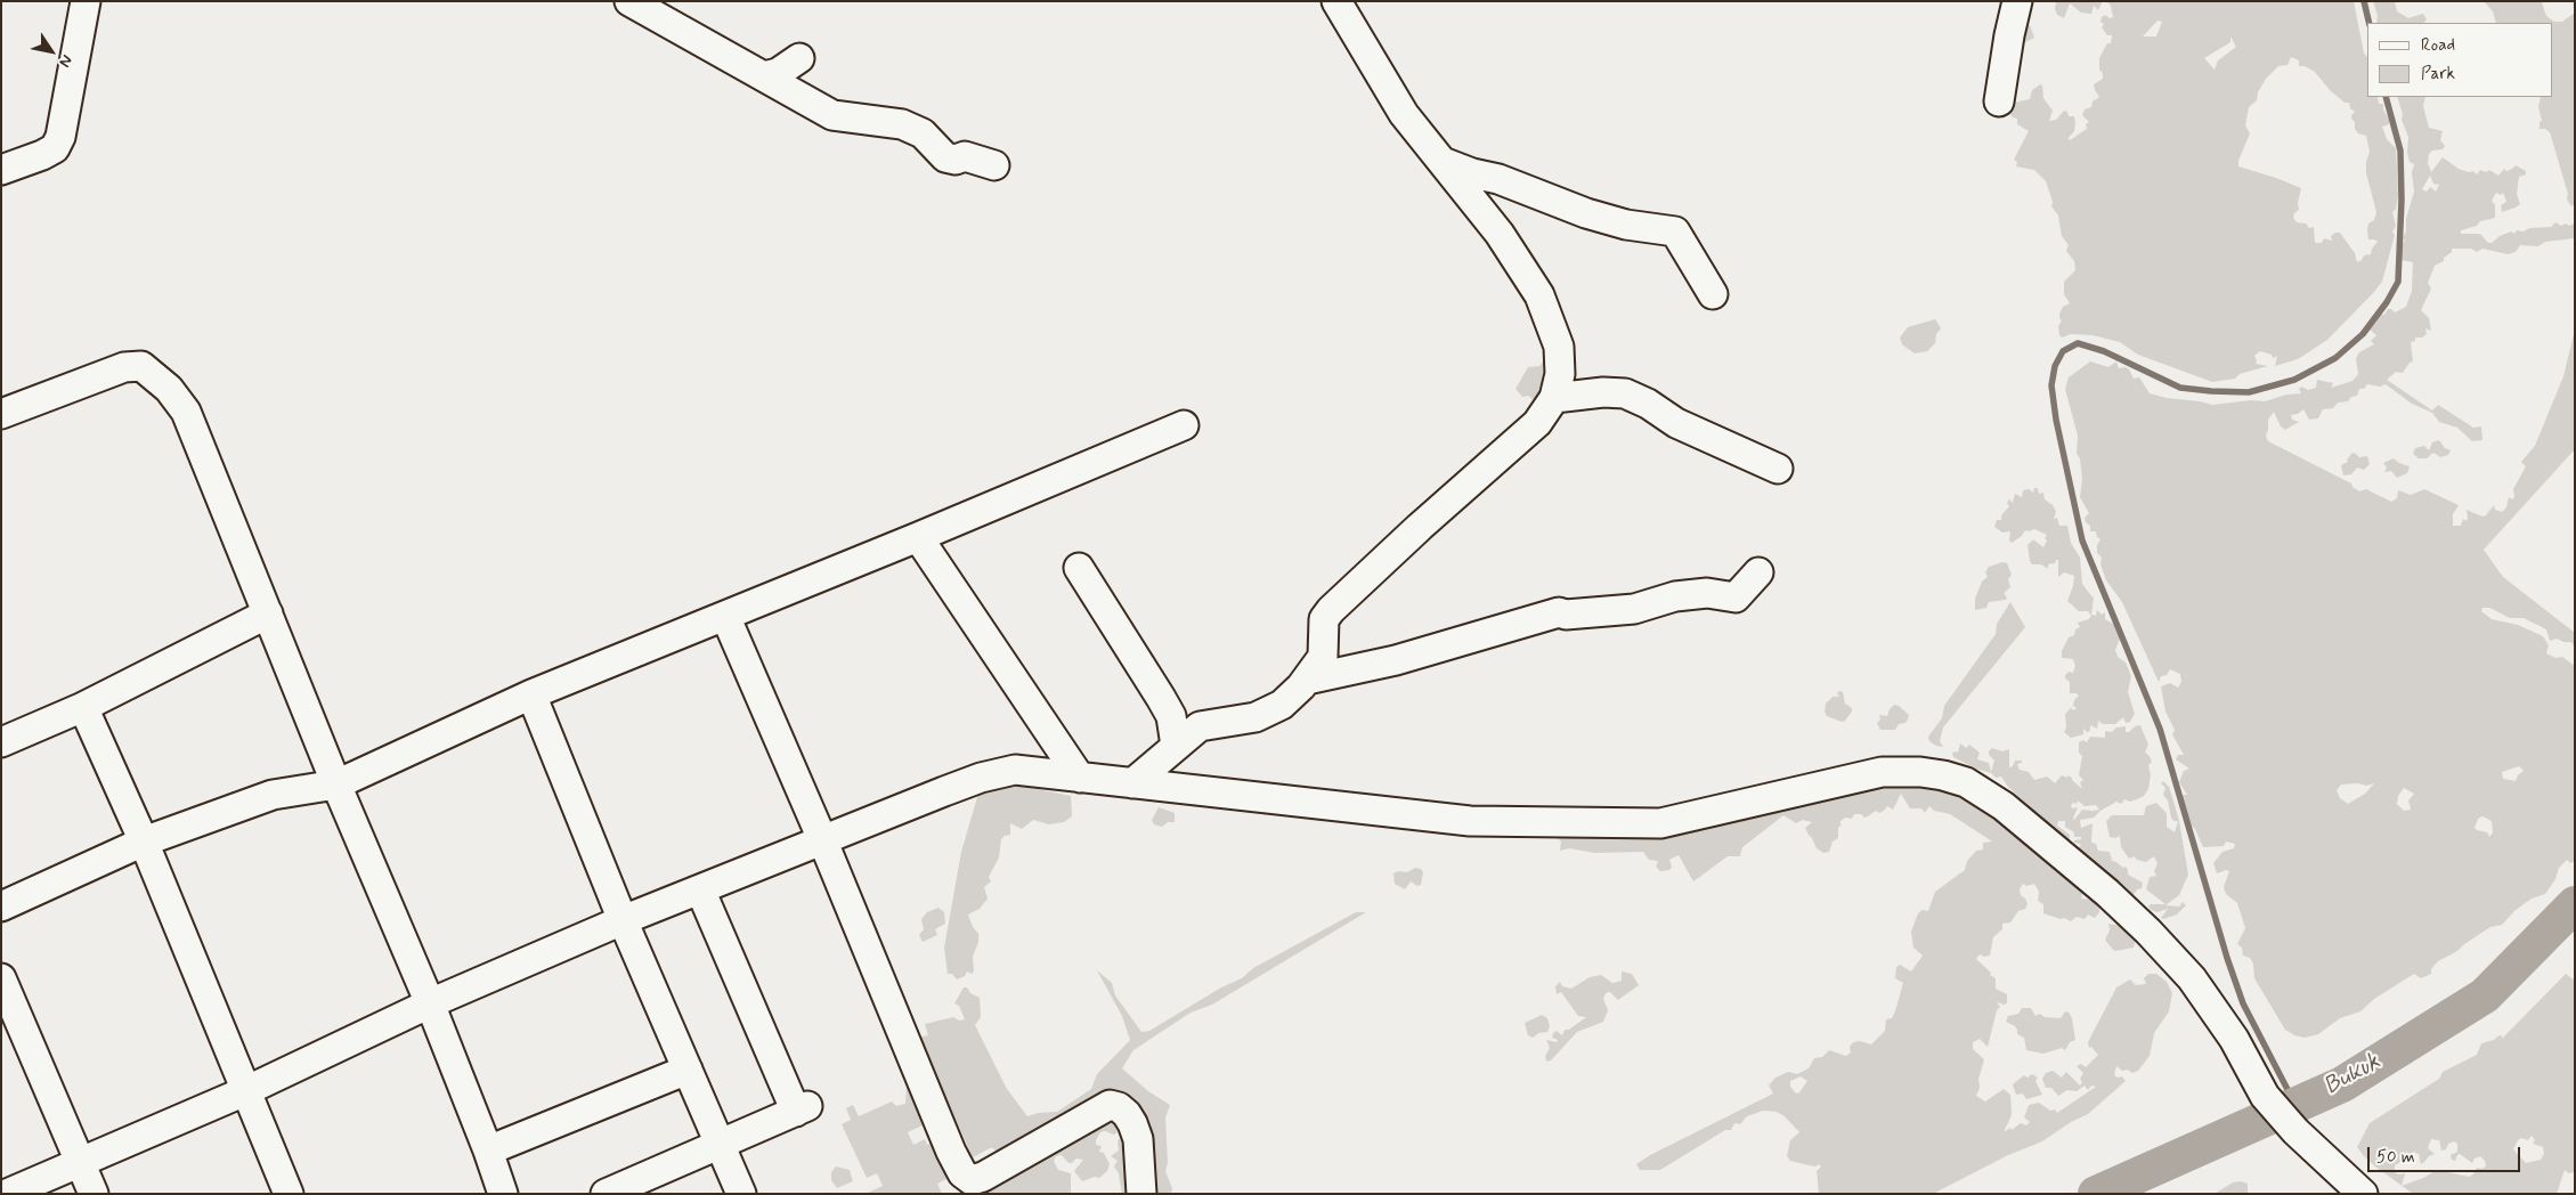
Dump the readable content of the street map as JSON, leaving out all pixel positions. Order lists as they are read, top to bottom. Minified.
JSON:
{"water":["Bukuk"],"legend":["Road","Park"],"scale_bar":"50 m","north":"bottom right"}
